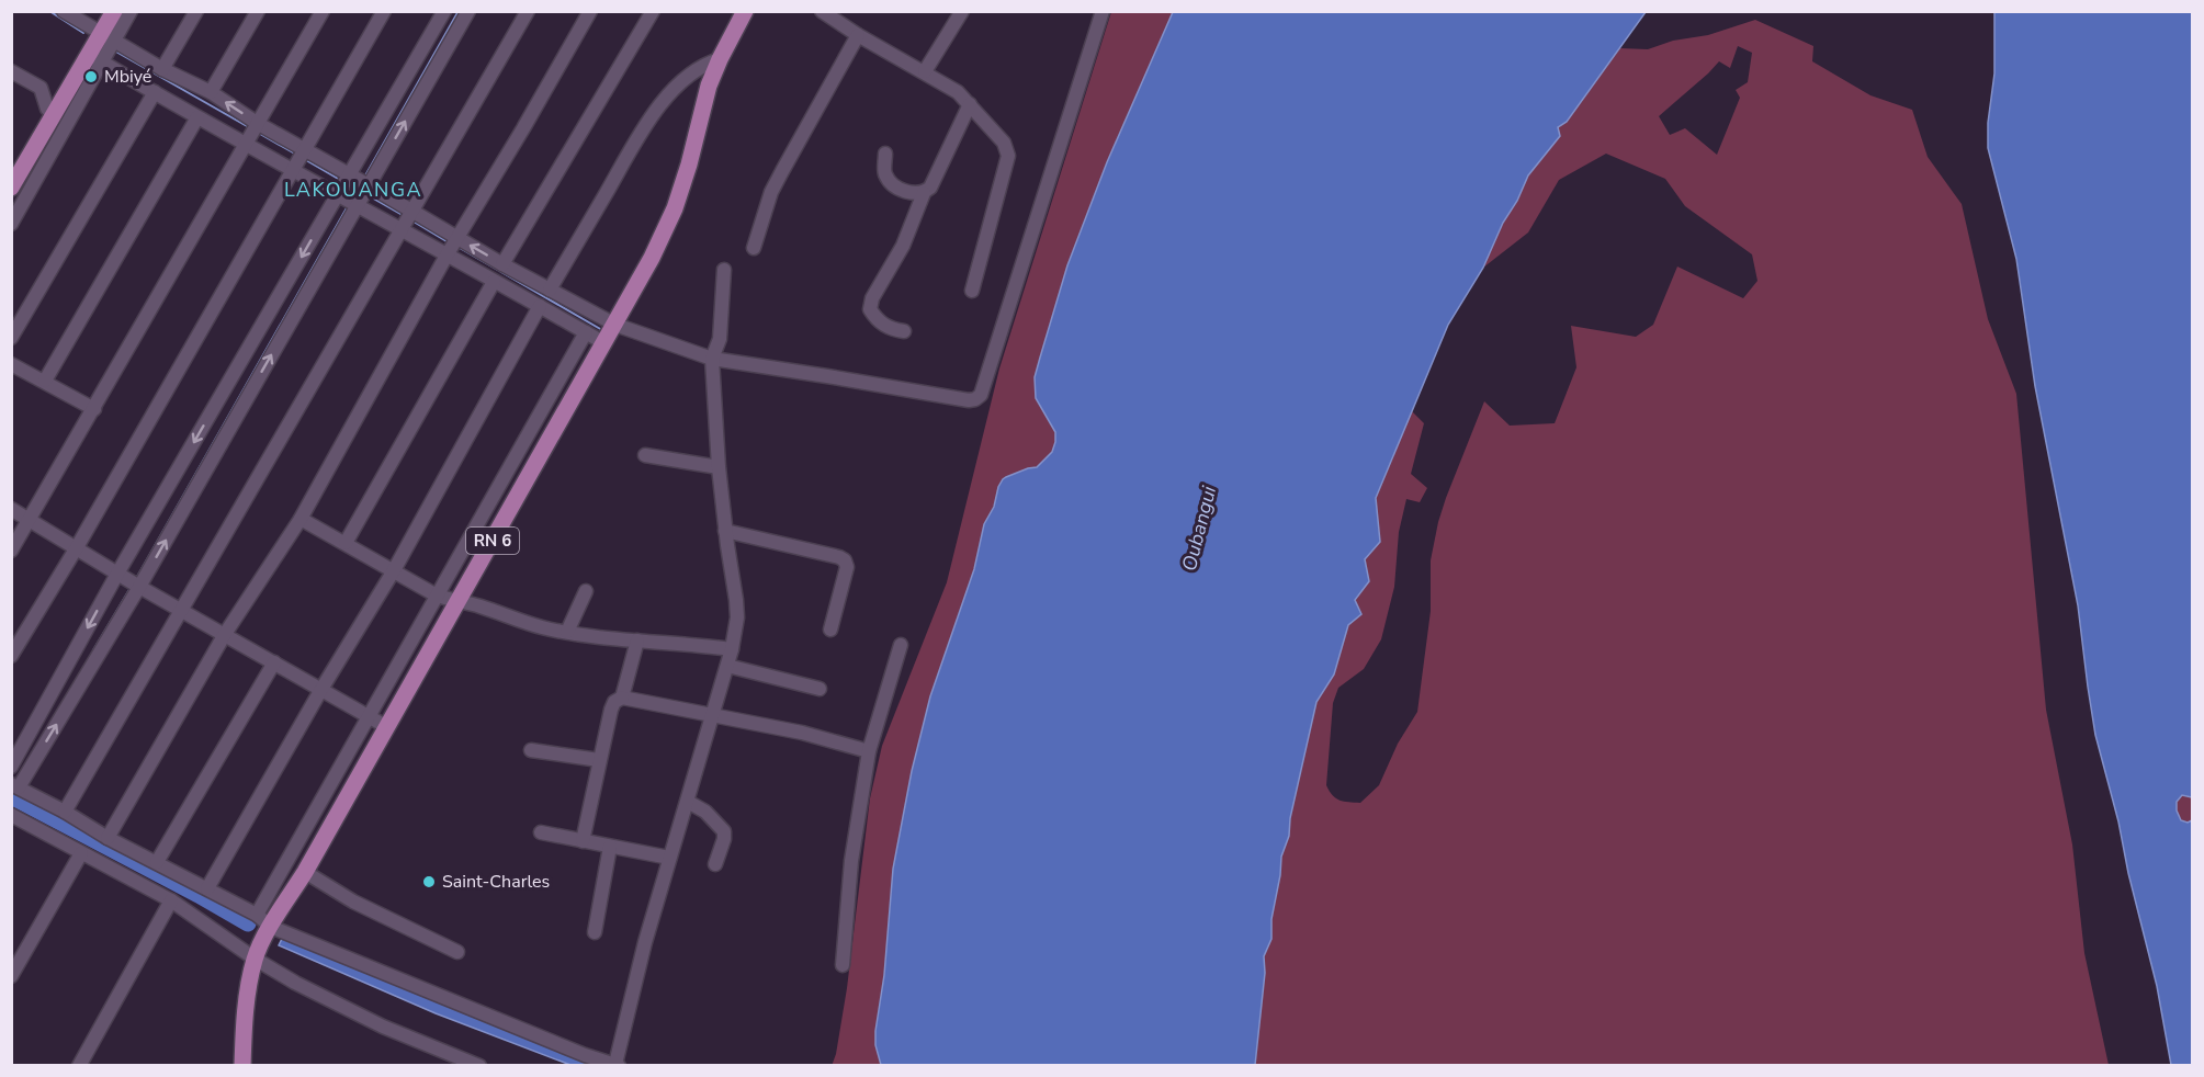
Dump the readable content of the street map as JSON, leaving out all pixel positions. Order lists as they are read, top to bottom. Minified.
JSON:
{"streets":{"main road":["RN 6"]},"districts":["LAKOUANGA"],"water":["Oubangui"],"places":["Mbiyé","Saint-Charles"]}
